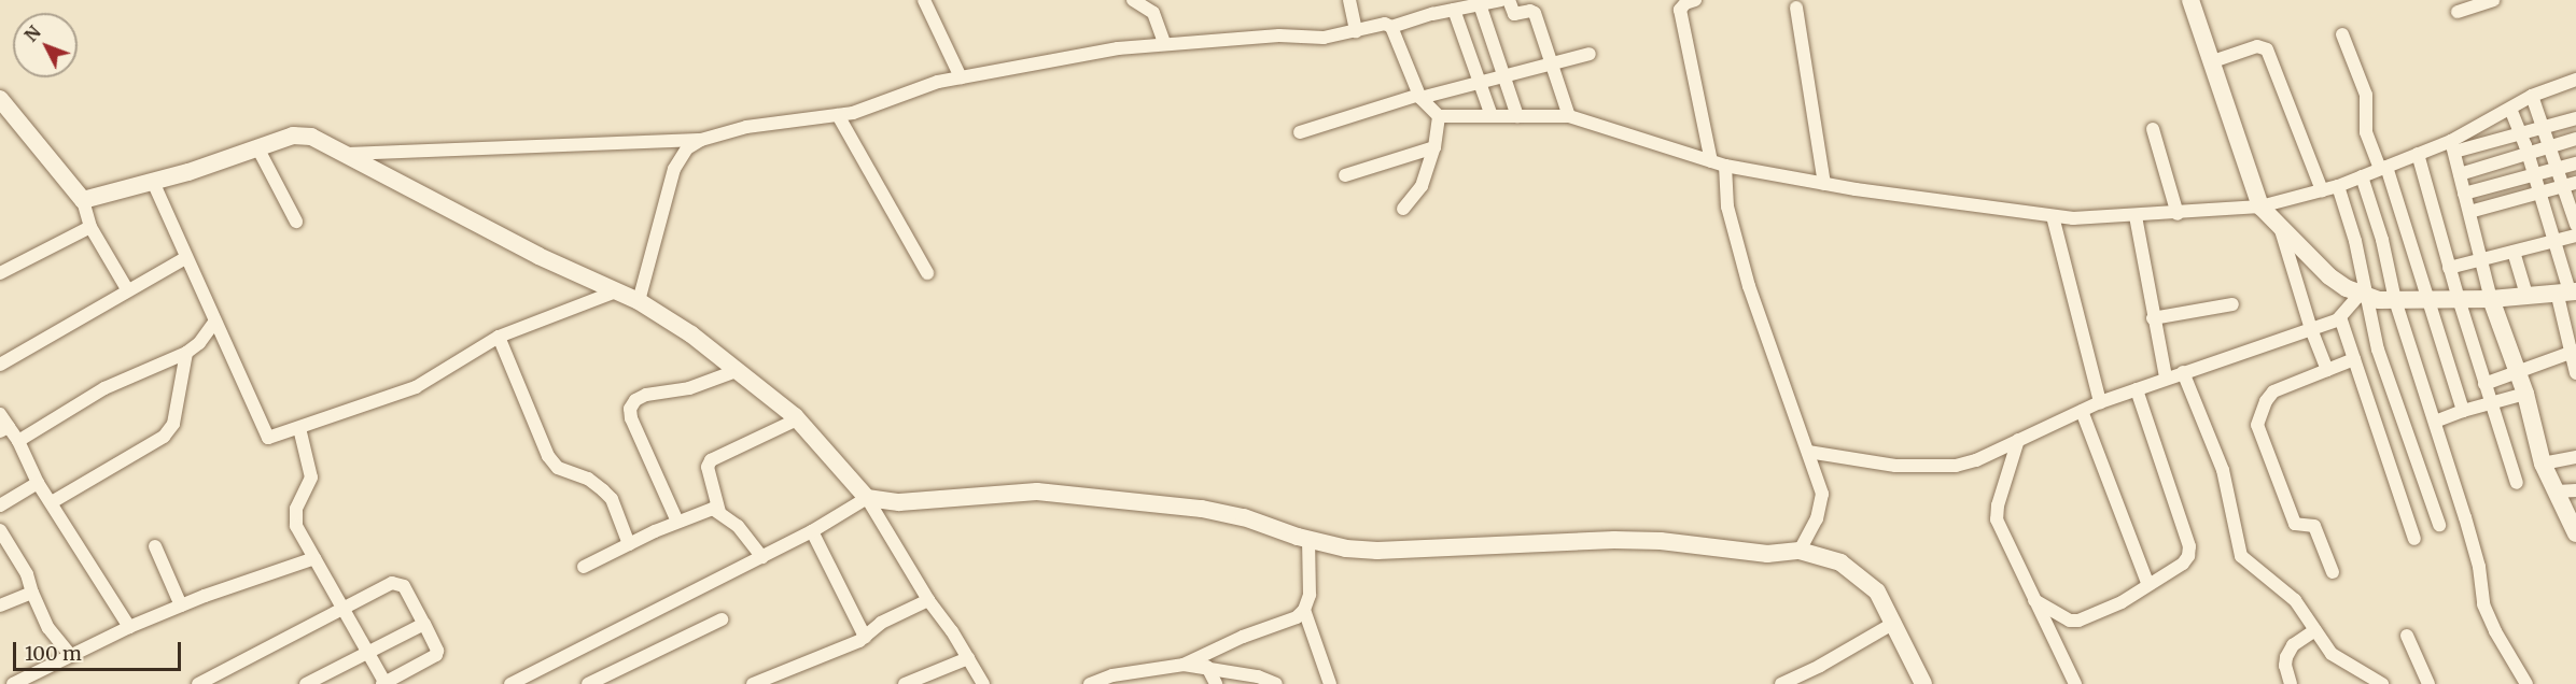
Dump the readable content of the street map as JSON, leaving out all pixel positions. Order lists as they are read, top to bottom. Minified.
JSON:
{"scale_bar":"100 m","north":"top left"}
